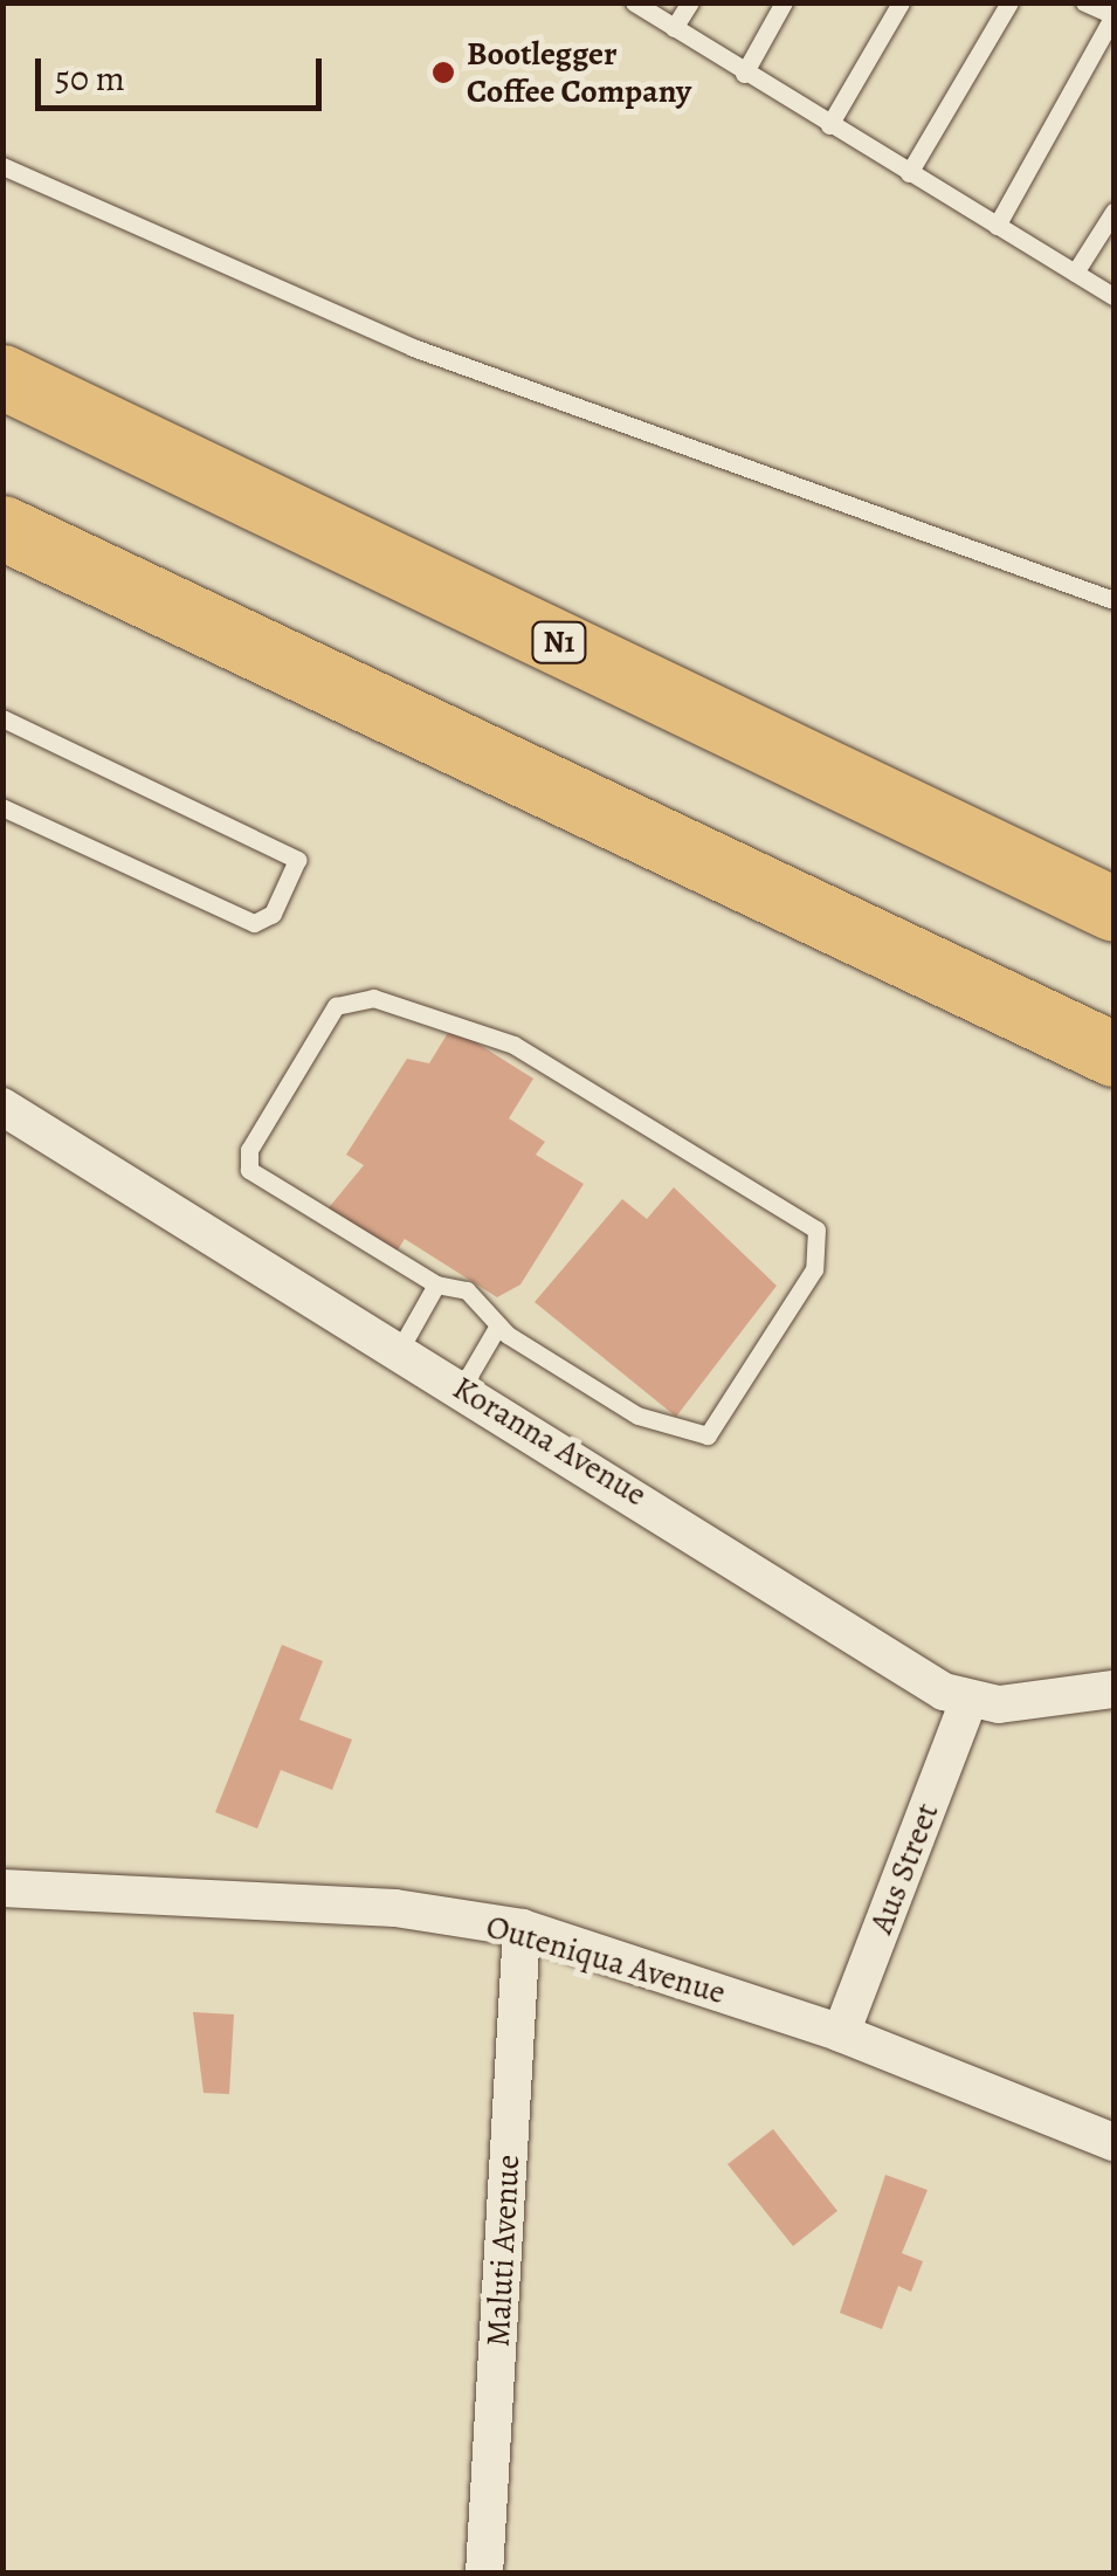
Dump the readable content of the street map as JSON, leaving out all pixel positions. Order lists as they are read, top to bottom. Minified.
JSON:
{"streets":{"highway":["N1"],"street":["Koranna Avenue","Aus Street","Outeniqua Avenue","Maluti Avenue"]},"crossings":[["Koranna Avenue","Aus Street"],["Aus Street","Outeniqua Avenue"],["Outeniqua Avenue","Maluti Avenue"]],"places":["Bootlegger Coffee Company"],"scale_bar":"50 m"}
